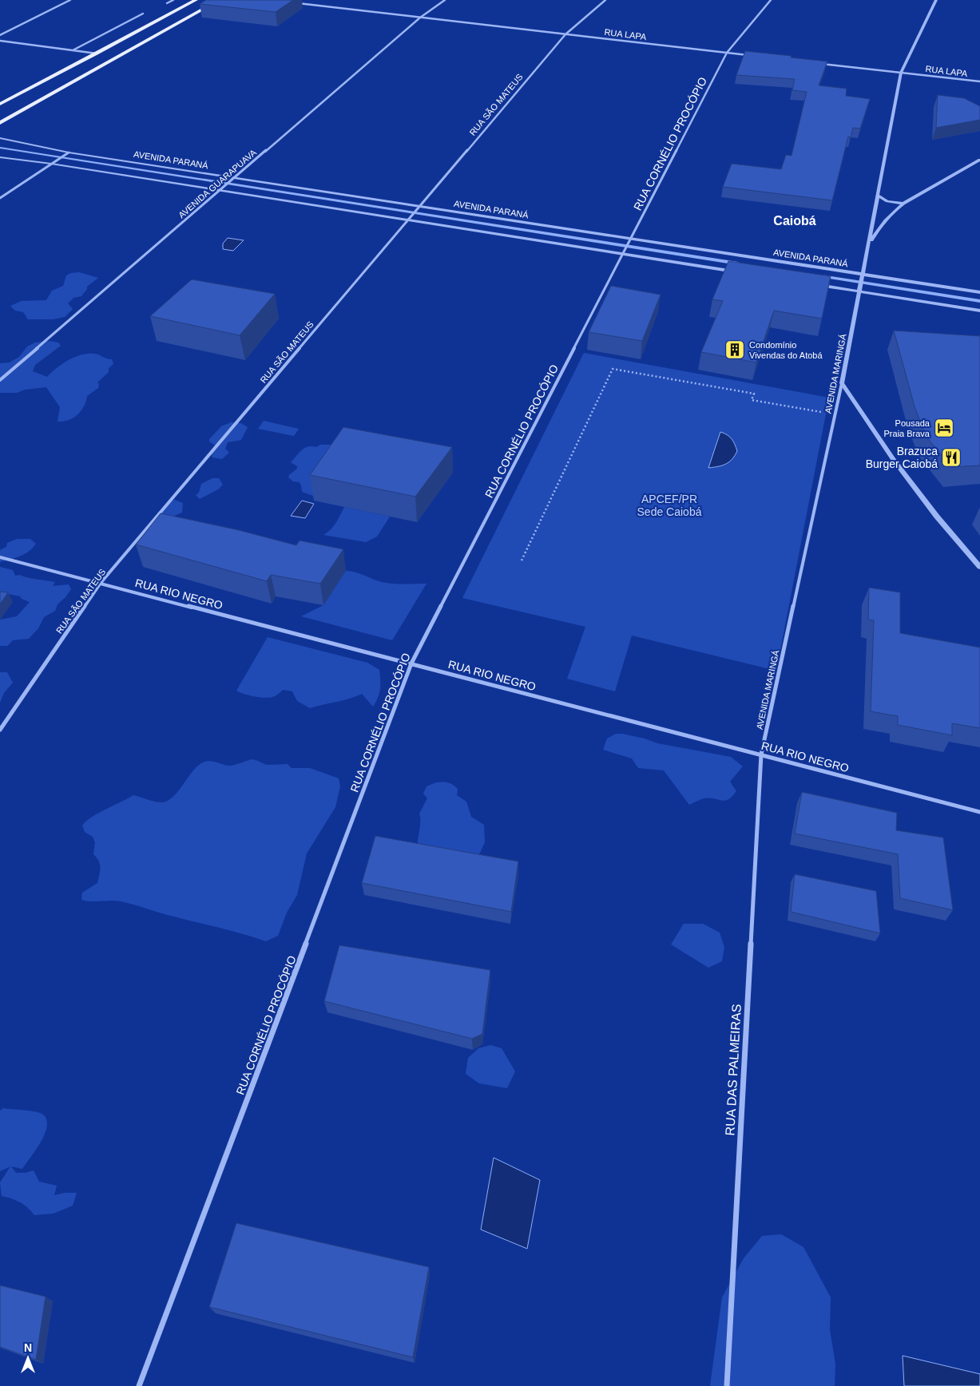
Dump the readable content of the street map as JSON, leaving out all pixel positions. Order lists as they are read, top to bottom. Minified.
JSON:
{"streets":{"street":["RUA LAPA","RUA SÃO MATEUS","RUA CORNÉLIO PROCÓPIO","AVENIDA PARANÁ","AVENIDA GUARAPUAVA","AVENIDA MARINGÁ","RUA RIO NEGRO","RUA DAS PALMEIRAS"]},"crossings":[["RUA LAPA","RUA SÃO MATEUS"],["RUA LAPA","RUA CORNÉLIO PROCÓPIO"],["RUA LAPA","AVENIDA GUARAPUAVA"],["RUA LAPA","AVENIDA MARINGÁ"],["RUA SÃO MATEUS","AVENIDA PARANÁ"],["RUA SÃO MATEUS","RUA RIO NEGRO"],["RUA CORNÉLIO PROCÓPIO","AVENIDA PARANÁ"],["RUA CORNÉLIO PROCÓPIO","RUA RIO NEGRO"],["AVENIDA PARANÁ","AVENIDA GUARAPUAVA"],["AVENIDA PARANÁ","AVENIDA MARINGÁ"],["AVENIDA MARINGÁ","RUA RIO NEGRO"],["AVENIDA MARINGÁ","RUA DAS PALMEIRAS"],["RUA RIO NEGRO","RUA DAS PALMEIRAS"]],"districts":["Caiobá"],"parks":["APCEF/PR Sede Caiobá"],"places":{"building":["Condomínio Vivendas do Atobá"],"hotel":["Pousada Praia Brava"],"restaurant":["Brazuca Burger Caiobá"]},"north":"top"}
